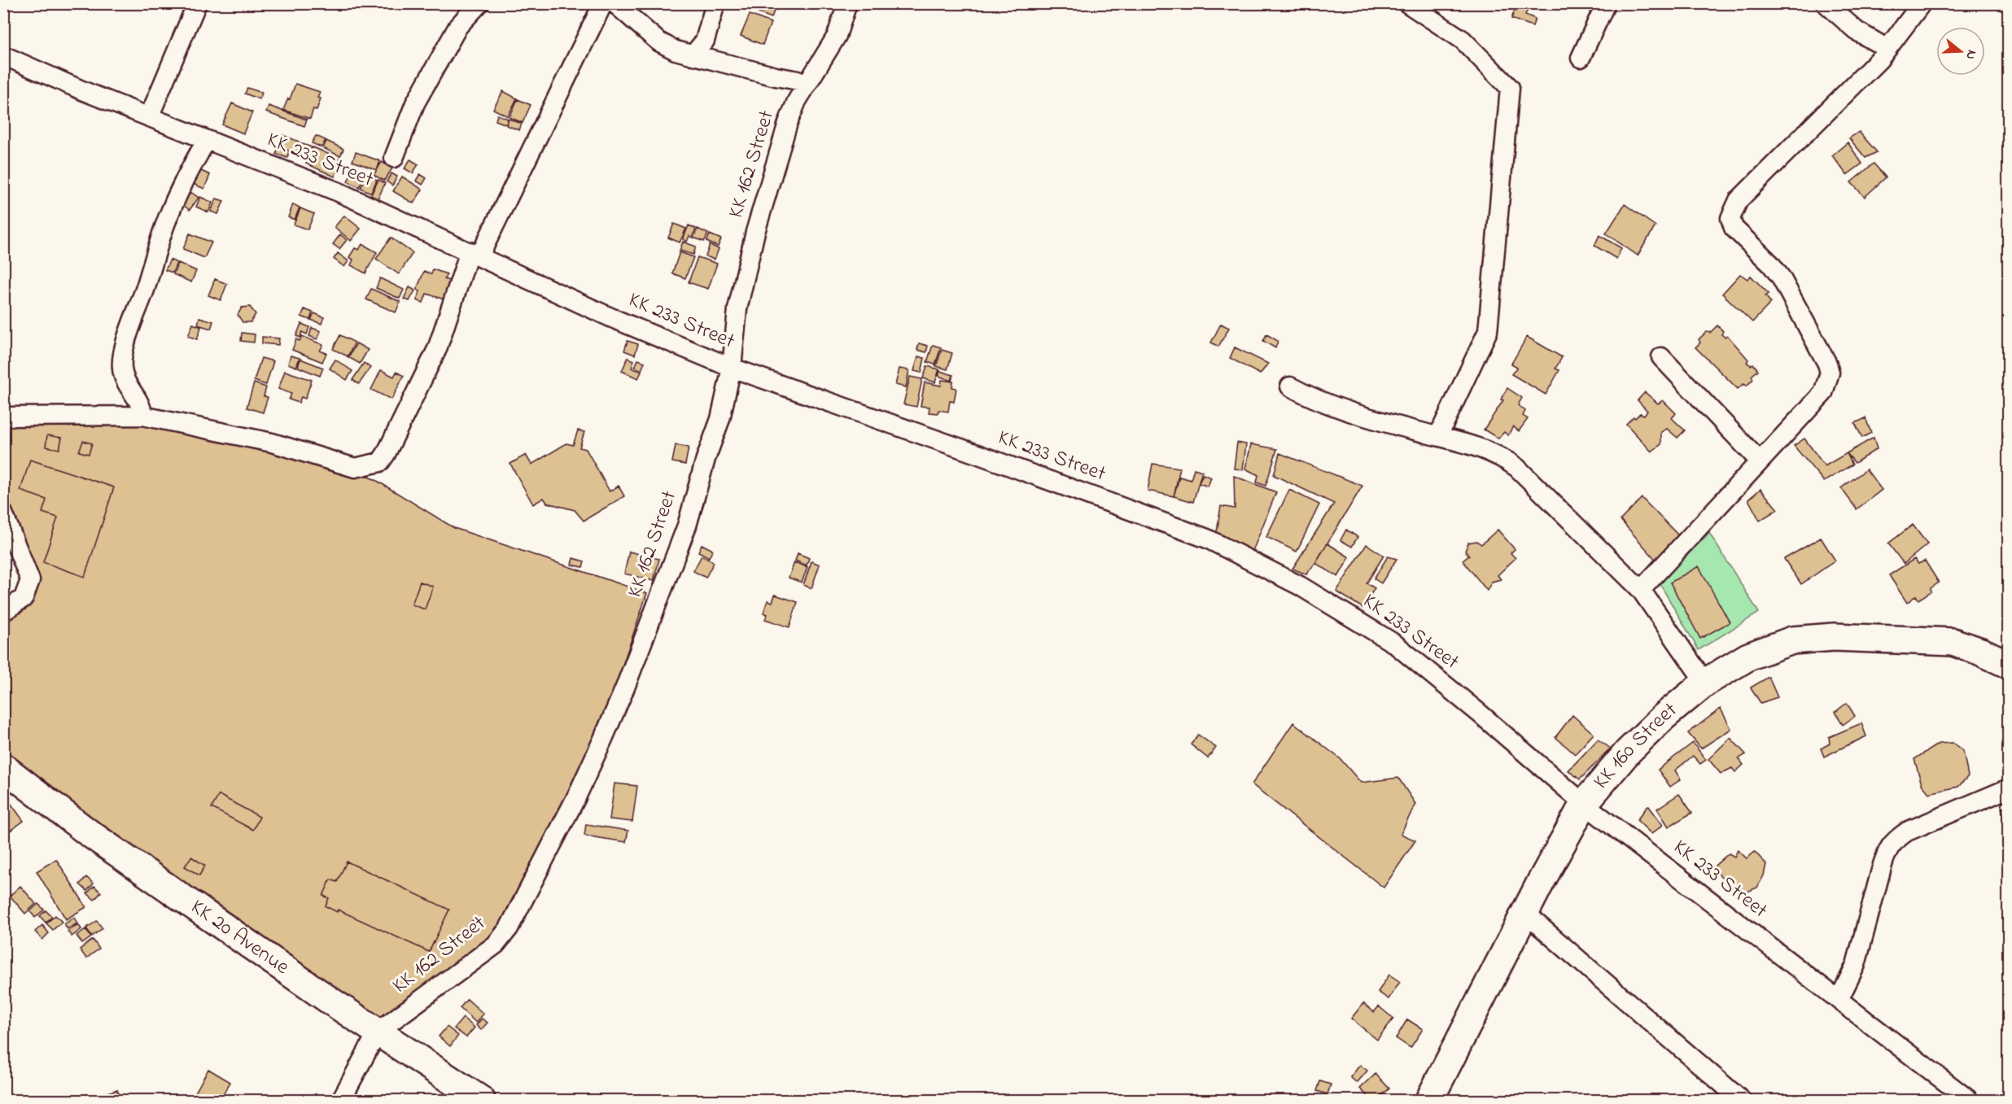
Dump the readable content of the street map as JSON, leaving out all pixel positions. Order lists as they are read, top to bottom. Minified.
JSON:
{"streets":{"main road":["KK 160 Street","KK 20 Avenue"],"street":["KK 233 Street","KK 162 Street"]},"crossings":[["KK 233 Street","KK 162 Street"],["KK 233 Street","KK 160 Street"],["KK 162 Street","KK 20 Avenue"]],"north":"right"}
